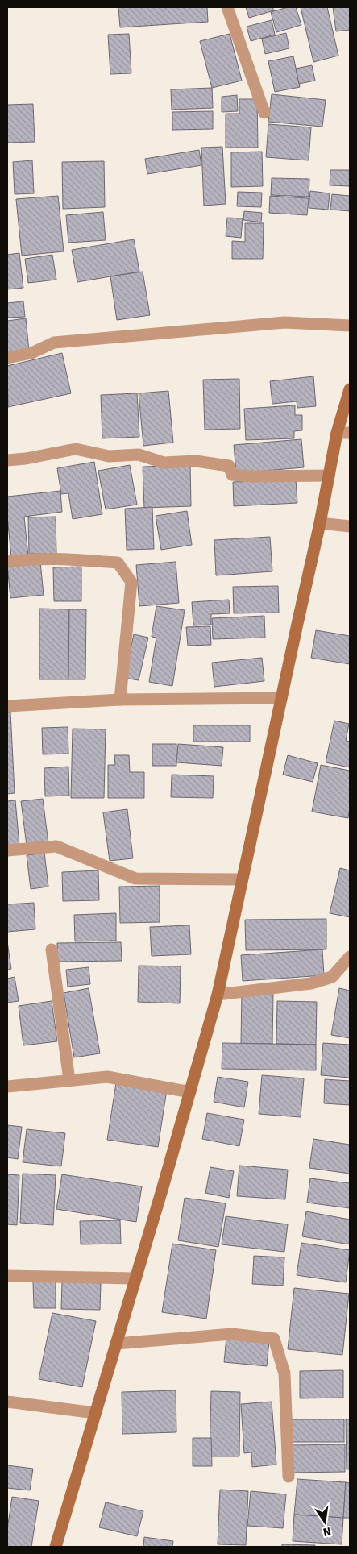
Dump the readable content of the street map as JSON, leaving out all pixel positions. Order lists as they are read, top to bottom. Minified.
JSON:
{"north":"bottom"}
